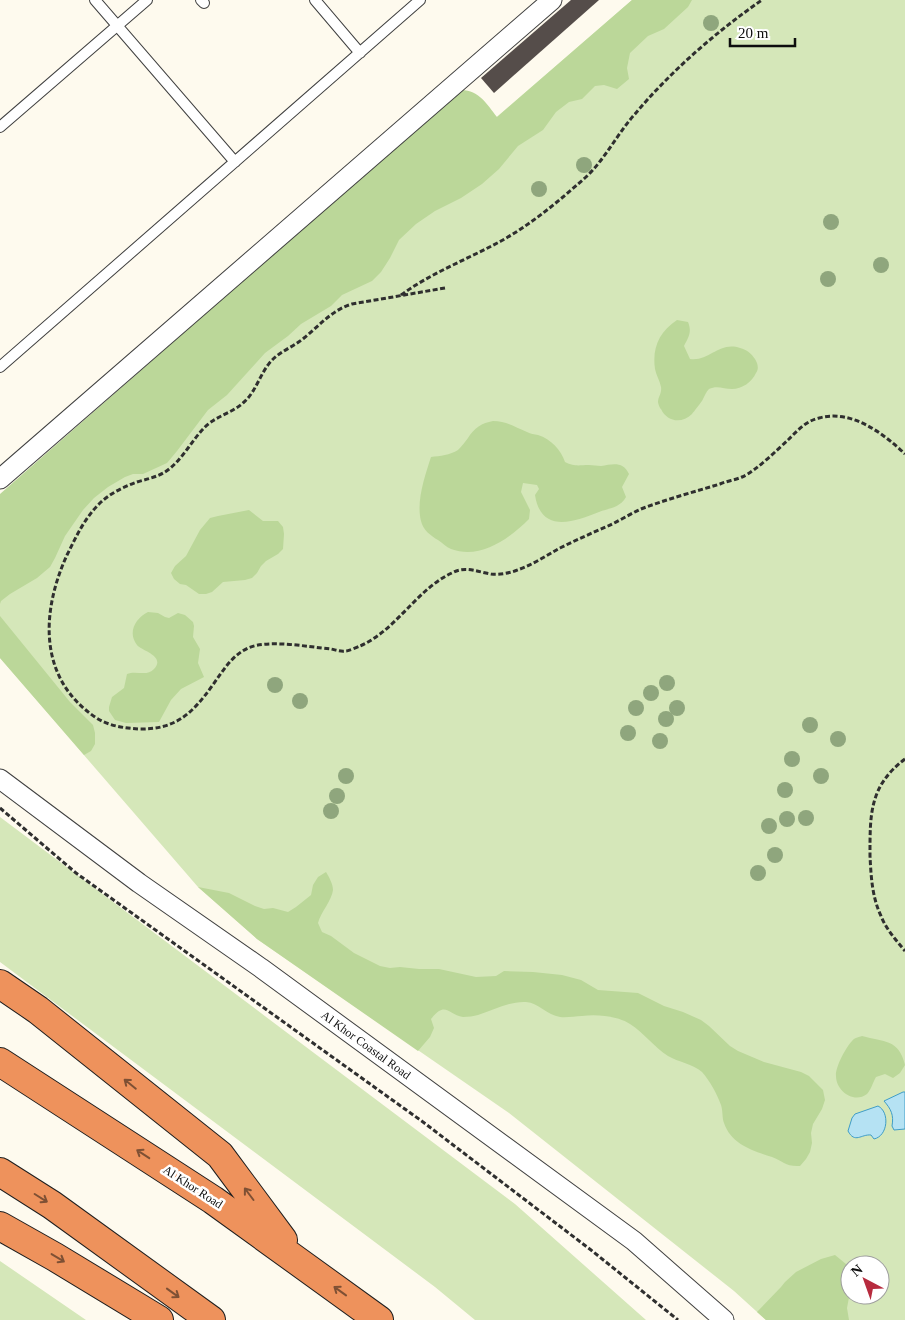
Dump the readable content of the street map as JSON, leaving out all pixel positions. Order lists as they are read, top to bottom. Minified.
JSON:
{"streets":{"highway":["Al Khor Road"],"street":["Al Khor Coastal Road"]},"scale_bar":"20 m","north":"top left"}
